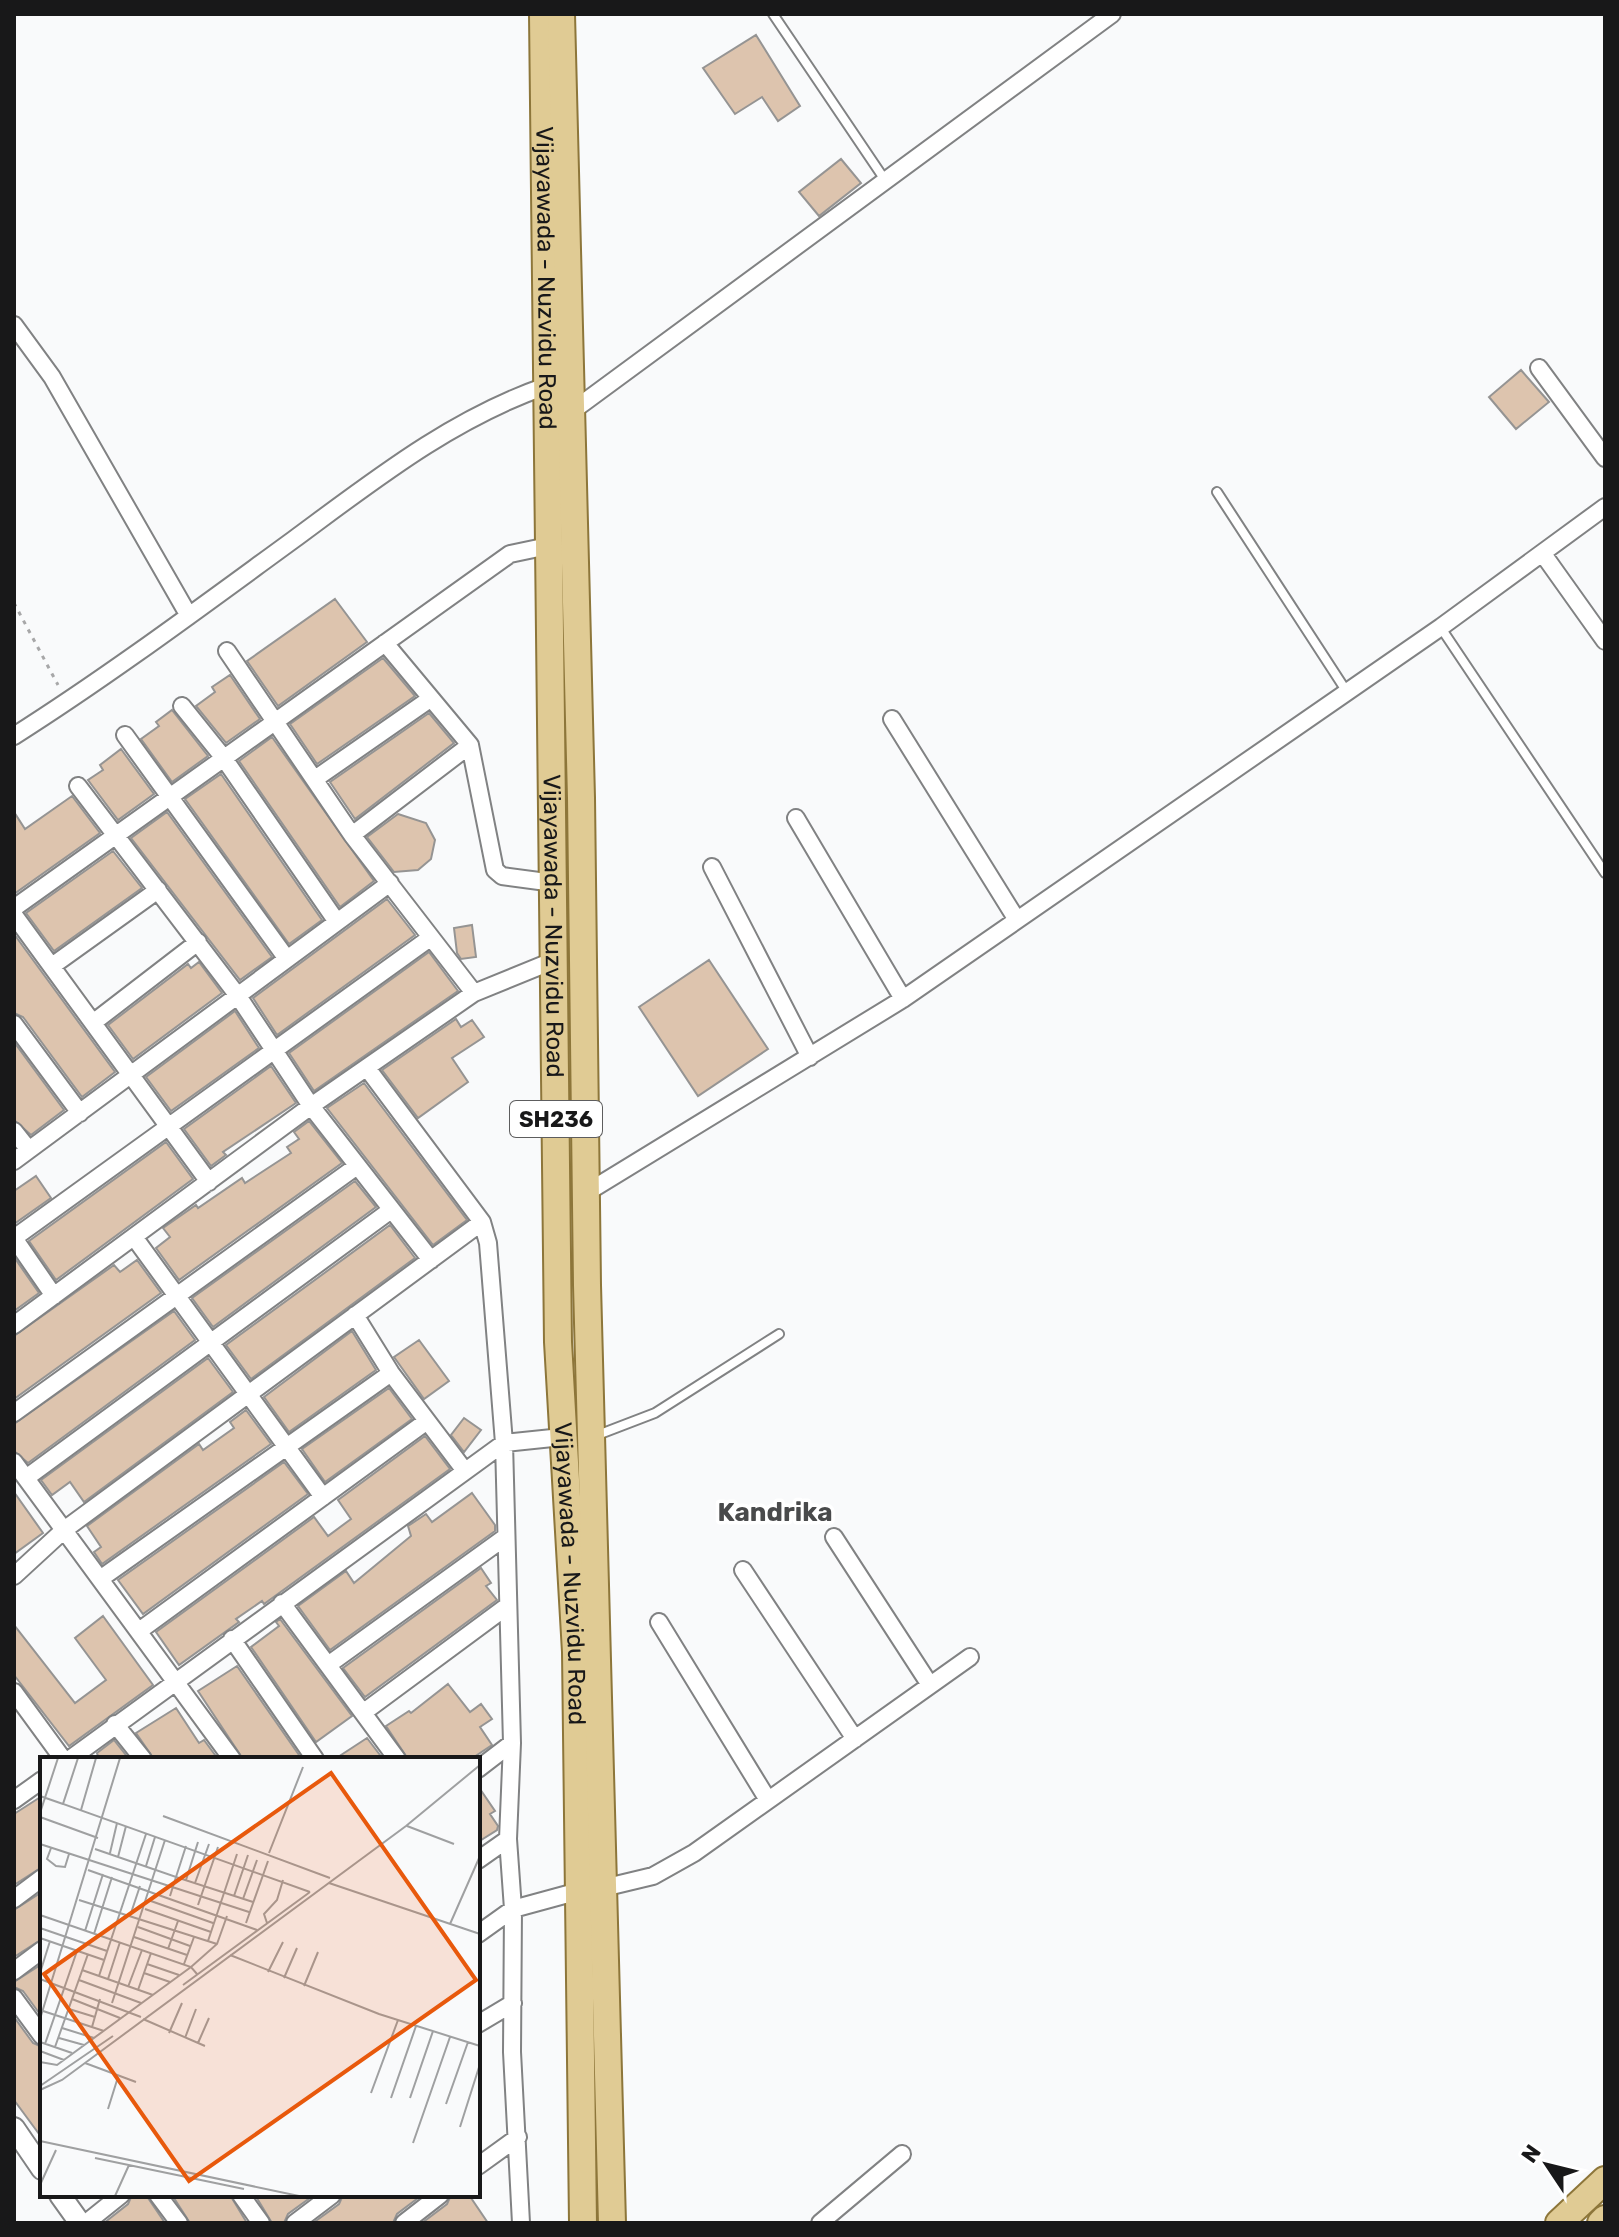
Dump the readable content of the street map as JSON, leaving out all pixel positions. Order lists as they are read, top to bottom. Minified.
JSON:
{"streets":{"main road":["Vijayawada - Nuzvidu Road","SH236"]},"districts":["Kandrika"],"north":"top left"}
